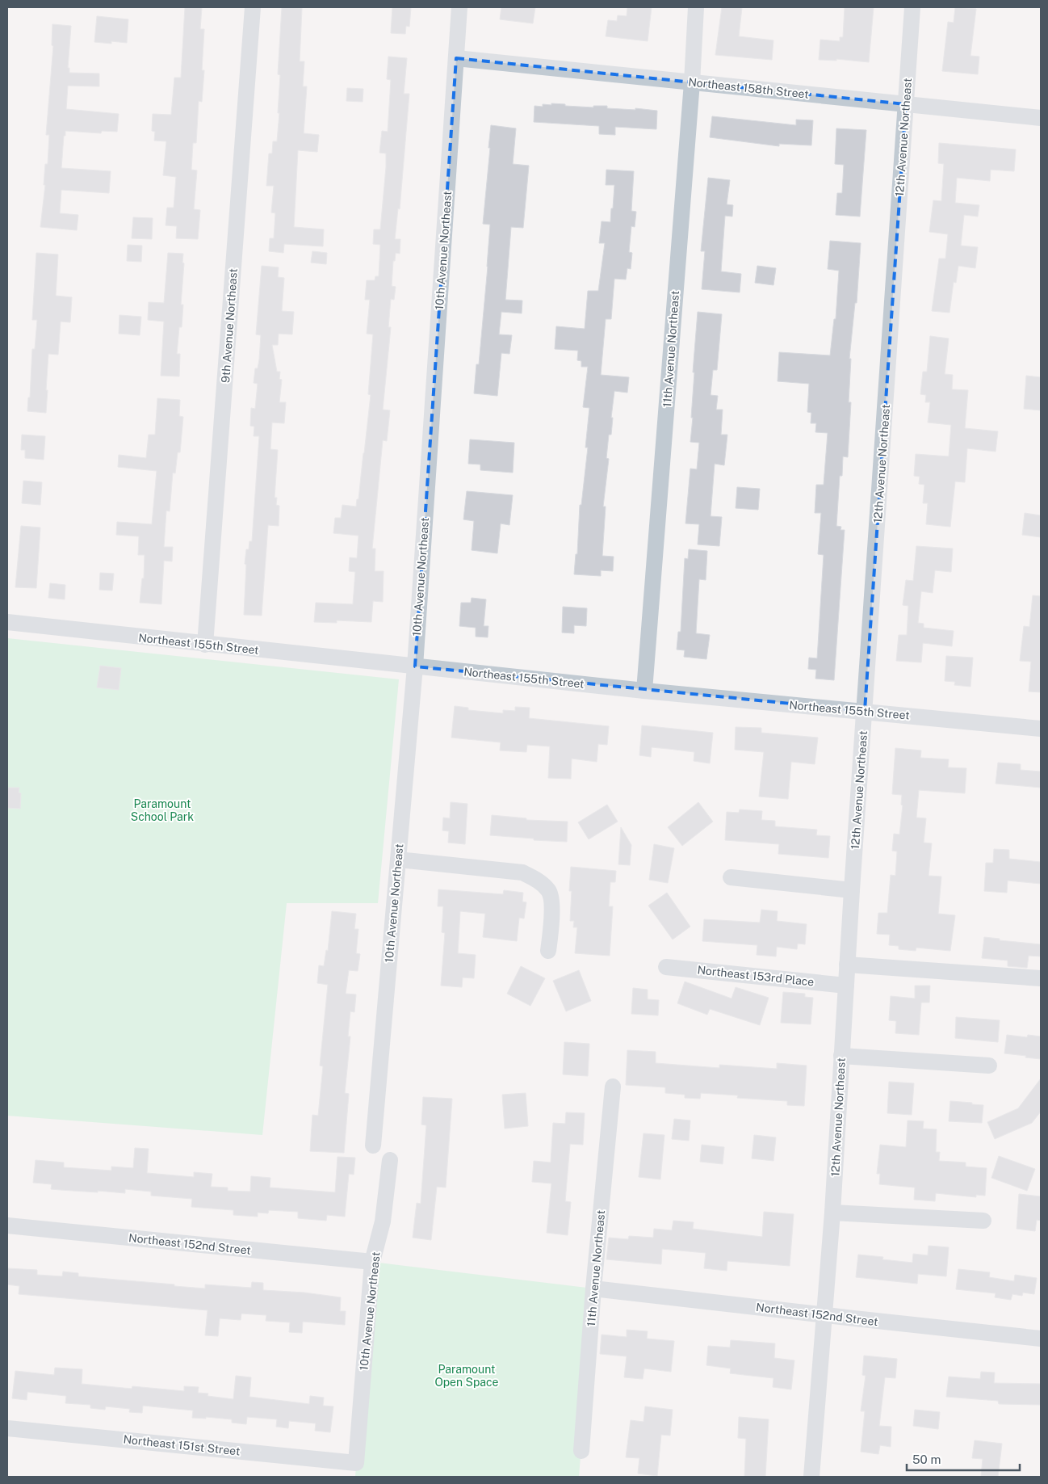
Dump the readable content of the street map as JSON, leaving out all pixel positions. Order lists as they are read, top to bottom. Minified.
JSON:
{"streets":{"street":["Northeast 158th Street","12th Avenue Northeast","10th Avenue Northeast","9th Avenue Northeast","11th Avenue Northeast","Northeast 155th Street","Northeast 153rd Place","Northeast 152nd Street","Northeast 151st Street"]},"crossings":[["Northeast 158th Street","12th Avenue Northeast"],["Northeast 158th Street","10th Avenue Northeast"],["Northeast 158th Street","11th Avenue Northeast"],["12th Avenue Northeast","Northeast 155th Street"],["12th Avenue Northeast","Northeast 153rd Place"],["12th Avenue Northeast","Northeast 152nd Street"],["10th Avenue Northeast","Northeast 155th Street"],["10th Avenue Northeast","Northeast 152nd Street"],["10th Avenue Northeast","Northeast 151st Street"],["9th Avenue Northeast","Northeast 155th Street"],["11th Avenue Northeast","Northeast 155th Street"],["11th Avenue Northeast","Northeast 152nd Street"]],"parks":["Paramount School Park","Paramount Open Space"],"scale_bar":"50 m"}
